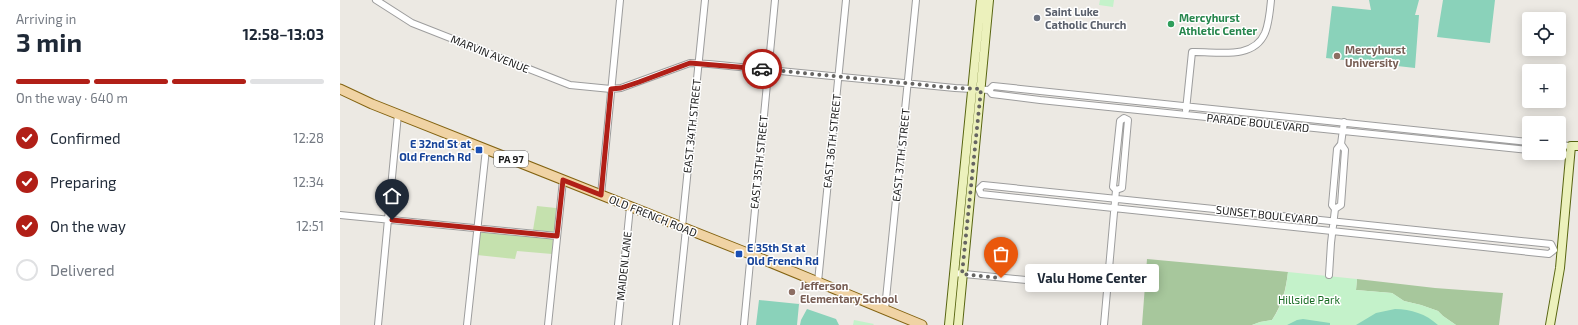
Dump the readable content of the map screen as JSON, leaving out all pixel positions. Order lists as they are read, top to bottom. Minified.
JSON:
{"streets":{"main road":["PA 97","OLD FRENCH ROAD"],"street":["MARVIN AVENUE","PARADE BOULEVARD","EAST 34TH STREET","EAST 36TH STREET","EAST 37TH STREET","EAST 35TH STREET","SUNSET BOULEVARD","MAIDEN LANE"]},"crossings":[["MARVIN AVENUE","PARADE BOULEVARD"],["MARVIN AVENUE","EAST 34TH STREET"],["MARVIN AVENUE","EAST 35TH STREET"],["PARADE BOULEVARD","EAST 36TH STREET"],["PARADE BOULEVARD","EAST 37TH STREET"],["PARADE BOULEVARD","EAST 35TH STREET"],["EAST 34TH STREET","OLD FRENCH ROAD"],["EAST 36TH STREET","OLD FRENCH ROAD"],["EAST 37TH STREET","OLD FRENCH ROAD"],["EAST 35TH STREET","OLD FRENCH ROAD"],["OLD FRENCH ROAD","MAIDEN LANE"]],"parks":["Hillside Park"],"places":{"other":["Saint Luke Catholic Church","Mercyhurst Athletic Center","Mercyhurst University","Valu Home Center","Jefferson Elementary School"],"transit":["E 32nd St at Old French Rd","E 35th St at Old French Rd"]},"page":{"heading":["3 min","Arriving in","12:58–13:03"],"map_buttons":["+","−"],"bar":"On the way · 640 m","list":[["Confirmed","12:28"],["Preparing","12:34"],["On the way","12:51"],"Delivered"],"bubble":"Valu Home Center"}}
